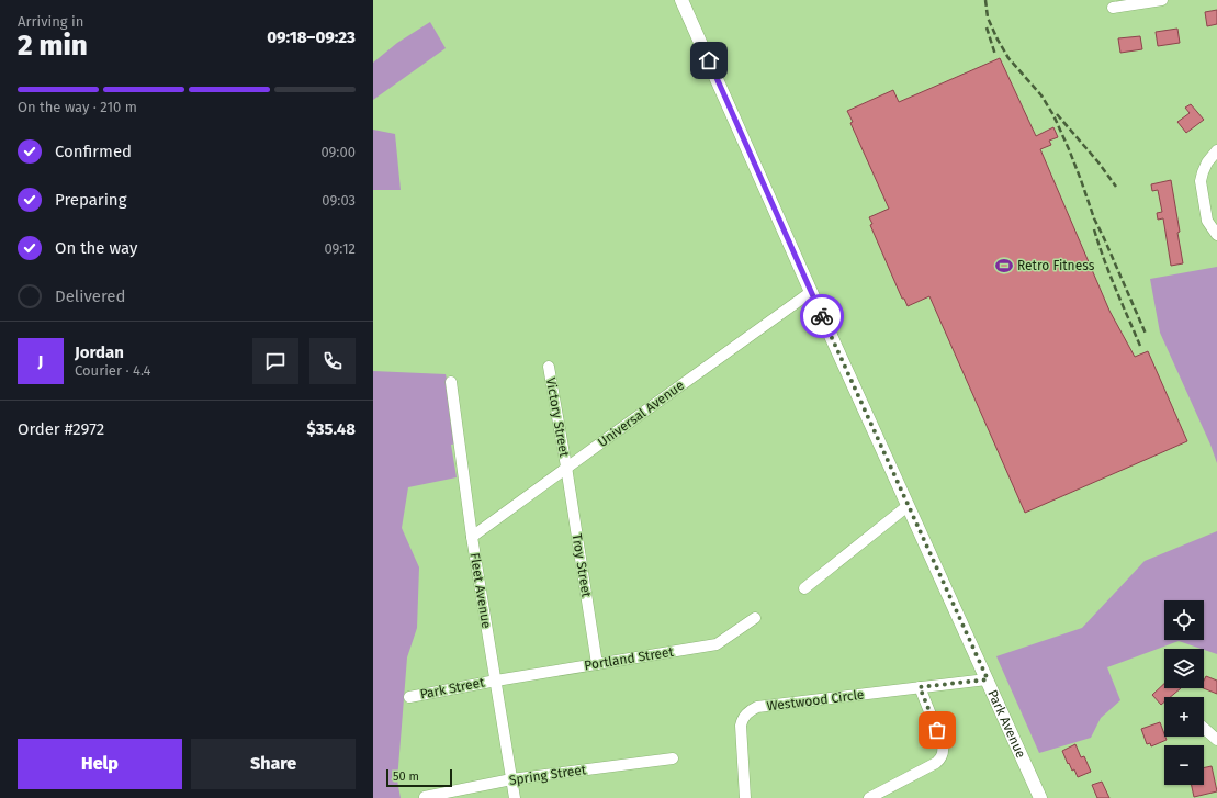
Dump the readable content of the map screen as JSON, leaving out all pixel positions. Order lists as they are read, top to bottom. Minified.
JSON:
{"streets":{"street":["Universal Avenue","Victory Street","Troy Street","Fleet Avenue","Portland Street","Park Street","Westwood Circle","Park Avenue","Spring Street"]},"crossings":[["Universal Avenue","Victory Street"],["Universal Avenue","Troy Street"],["Universal Avenue","Fleet Avenue"],["Universal Avenue","Park Avenue"],["Victory Street","Troy Street"],["Troy Street","Portland Street"],["Fleet Avenue","Portland Street"],["Fleet Avenue","Park Street"],["Fleet Avenue","Spring Street"],["Portland Street","Park Street"],["Westwood Circle","Park Avenue"]],"places":{"sports":["Retro Fitness"]},"scale_bar":"50 m","page":{"heading":["2 min","Arriving in","09:18–09:23"],"panel":["Jordan","Courier · 4.4","Order #2972","$35.48"],"bar":"On the way · 210 m","list":[["Confirmed","09:00"],["Preparing","09:03"],["On the way","09:12"],"Delivered"],"round":"J","map_buttons":["+","−"],"buttons":["Help","Share"],"scale":"50 m"}}
